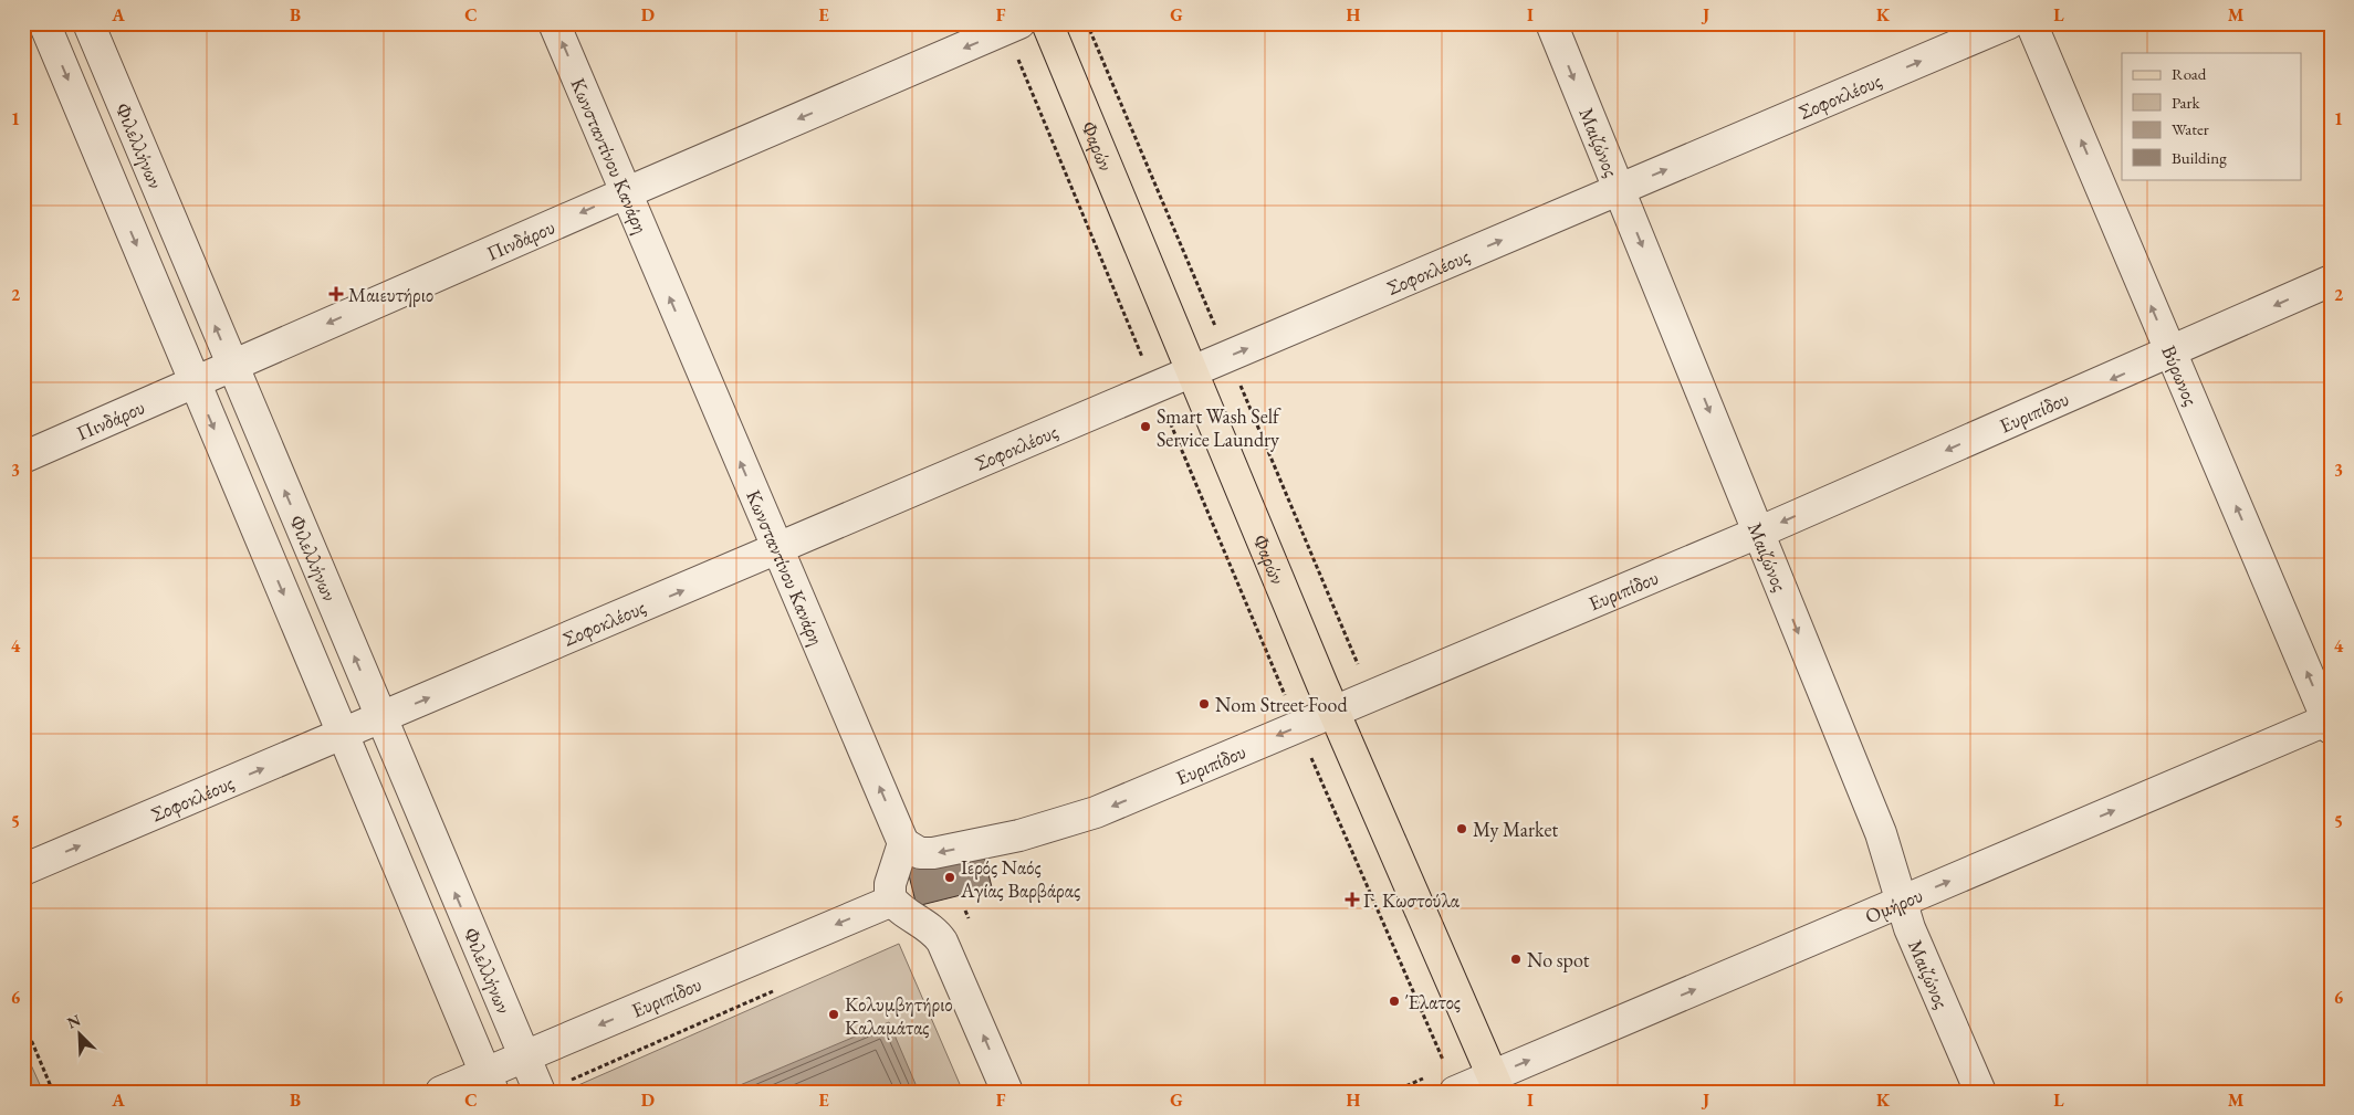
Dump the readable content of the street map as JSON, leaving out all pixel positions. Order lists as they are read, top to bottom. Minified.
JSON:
{"streets":{"main road":["Φαρών"],"street":["Σοφοκλέους","Μαιζώνος","Φιλελλήνων","Κωνσταντίνου Κανάρη","Πινδάρου","Βύρωνος","Ευριπίδου","Ομήρου"]},"crossings":[["Σοφοκλέους","Μαιζώνος"],["Σοφοκλέους","Φιλελλήνων"],["Σοφοκλέους","Φαρών"],["Σοφοκλέους","Κωνσταντίνου Κανάρη"],["Μαιζώνος","Ευριπίδου"],["Μαιζώνος","Ομήρου"],["Φιλελλήνων","Πινδάρου"],["Φιλελλήνων","Ευριπίδου"],["Φαρών","Ευριπίδου"],["Φαρών","Ομήρου"],["Κωνσταντίνου Κανάρη","Πινδάρου"],["Κωνσταντίνου Κανάρη","Ευριπίδου"],["Βύρωνος","Ευριπίδου"],["Βύρωνος","Ομήρου"]],"one_way":["Σοφοκλέους","Μαιζώνος","Κωνσταντίνου Κανάρη","Πινδάρου","Βύρωνος","Ευριπίδου","Ομήρου"],"places":{"health":["Μαιευτήριο","Γ. Κωστούλα"],"other":["Smart Wash Self Service Laundry","Nom Street Food","My Market","Ιερός Ναός Αγίας Βαρβάρας","No spot","Έλατος","Κολυμβητήριο Καλαμάτας"]},"legend":["Road","Park","Water","Building"],"north":"top left","grid":{"columns":["A","B","C","D","E","F","G","H","I","J","K","L","M"],"rows":["1","2","3","4","5","6"]}}
